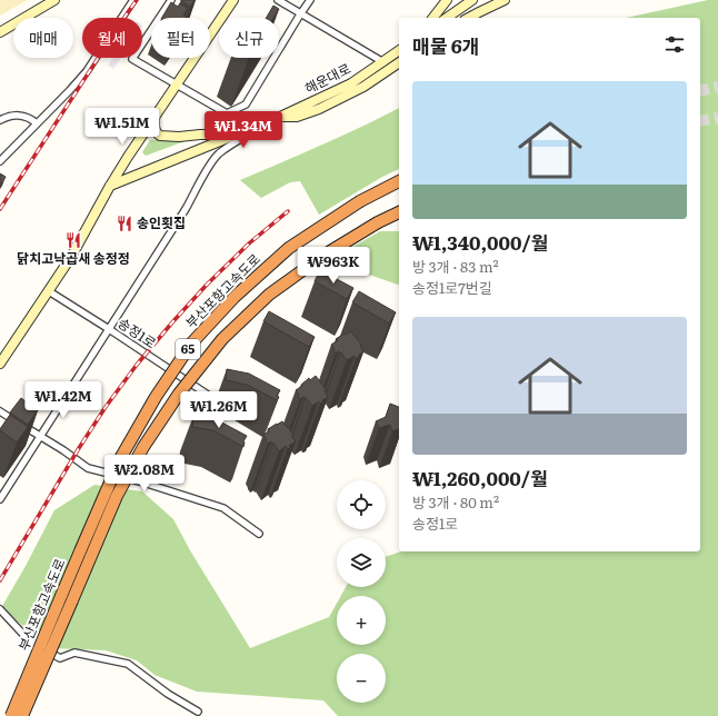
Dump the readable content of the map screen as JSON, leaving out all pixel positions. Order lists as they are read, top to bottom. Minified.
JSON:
{"streets":{"highway":["부산포항고속도로","65"],"main road":["해운대로"],"street":["송정1로"]},"places":{"restaurant":["송인횟집","닭치고낙곱새 송정정"]},"page":{"chip":["매매","월세","필터","신규"],"heading":"매물 6개","list":[{"name":"₩1,340,000/월","note":"방 3개 · 83 m² · 송정1로7번길"},{"name":"₩1,260,000/월","note":"방 3개 · 80 m² · 송정1로"}],"price":["₩1.51M","₩1.34M","₩963K","₩1.42M","₩1.26M","₩2.08M"],"map_buttons":["+","−"]}}
